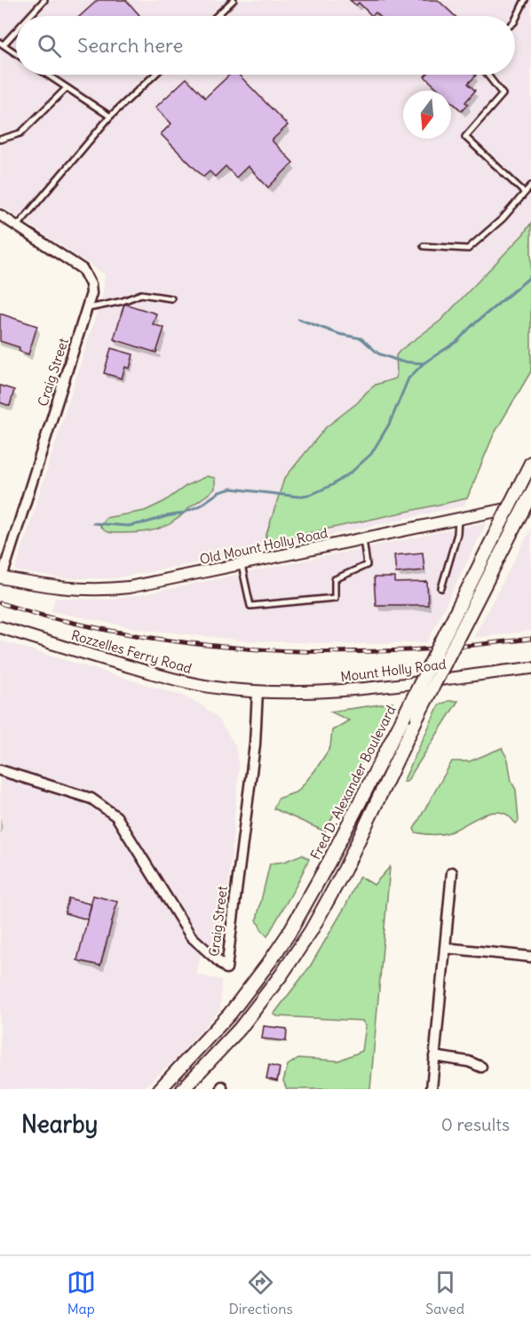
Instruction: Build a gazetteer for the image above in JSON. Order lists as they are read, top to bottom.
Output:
{
  "streets": {
    "main road": ["Fred D. Alexander Boulevard"],
    "street": [
      "Craig Street",
      "Old Mount Holly Road",
      "Rozzelles Ferry Road",
      "Mount Holly Road"
    ]
  },
  "crossings": [
    ["Craig Street", "Old Mount Holly Road"],
    ["Craig Street", "Rozzelles Ferry Road"],
    ["Craig Street", "Mount Holly Road"],
    ["Rozzelles Ferry Road", "Mount Holly Road"]
  ],
  "north": "bottom",
  "page": {
    "search": "Search here",
    "heading": ["Nearby", "0 results"],
    "nav": ["Map", "Directions", "Saved"]
  }
}
